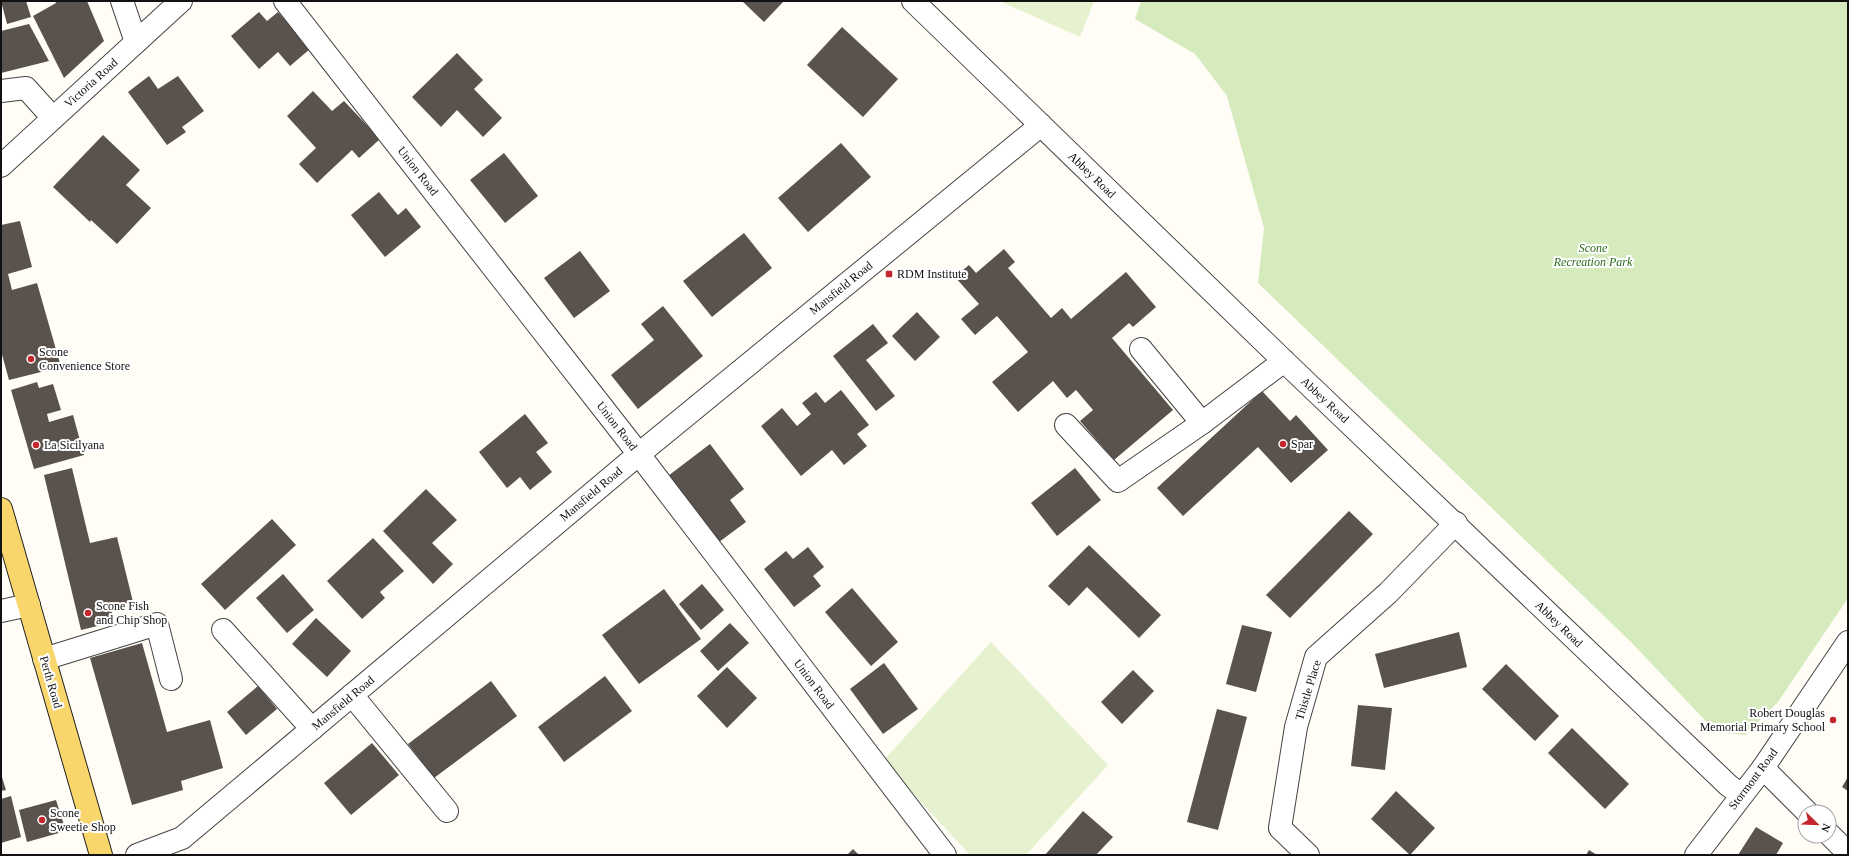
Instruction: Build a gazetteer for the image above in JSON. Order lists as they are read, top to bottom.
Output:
{
  "streets": {
    "main road": ["Perth Road"],
    "street": [
      "Victoria Road",
      "Union Road",
      "Abbey Road",
      "Mansfield Road",
      "Thistle Place",
      "Stormont Road"
    ]
  },
  "crossings": [
    ["Union Road", "Mansfield Road"],
    ["Abbey Road", "Mansfield Road"],
    ["Abbey Road", "Thistle Place"],
    ["Abbey Road", "Stormont Road"]
  ],
  "parks": ["Scone Recreation Park"],
  "places": {
    "transit": ["RDM Institute"],
    "other": [
      "Scone Convenience Store",
      "Spar",
      "La Sicilyana",
      "Scone Fish and Chip Shop",
      "Robert Douglas Memorial Primary School",
      "Scone Sweetie Shop"
    ]
  },
  "north": "bottom right"
}
